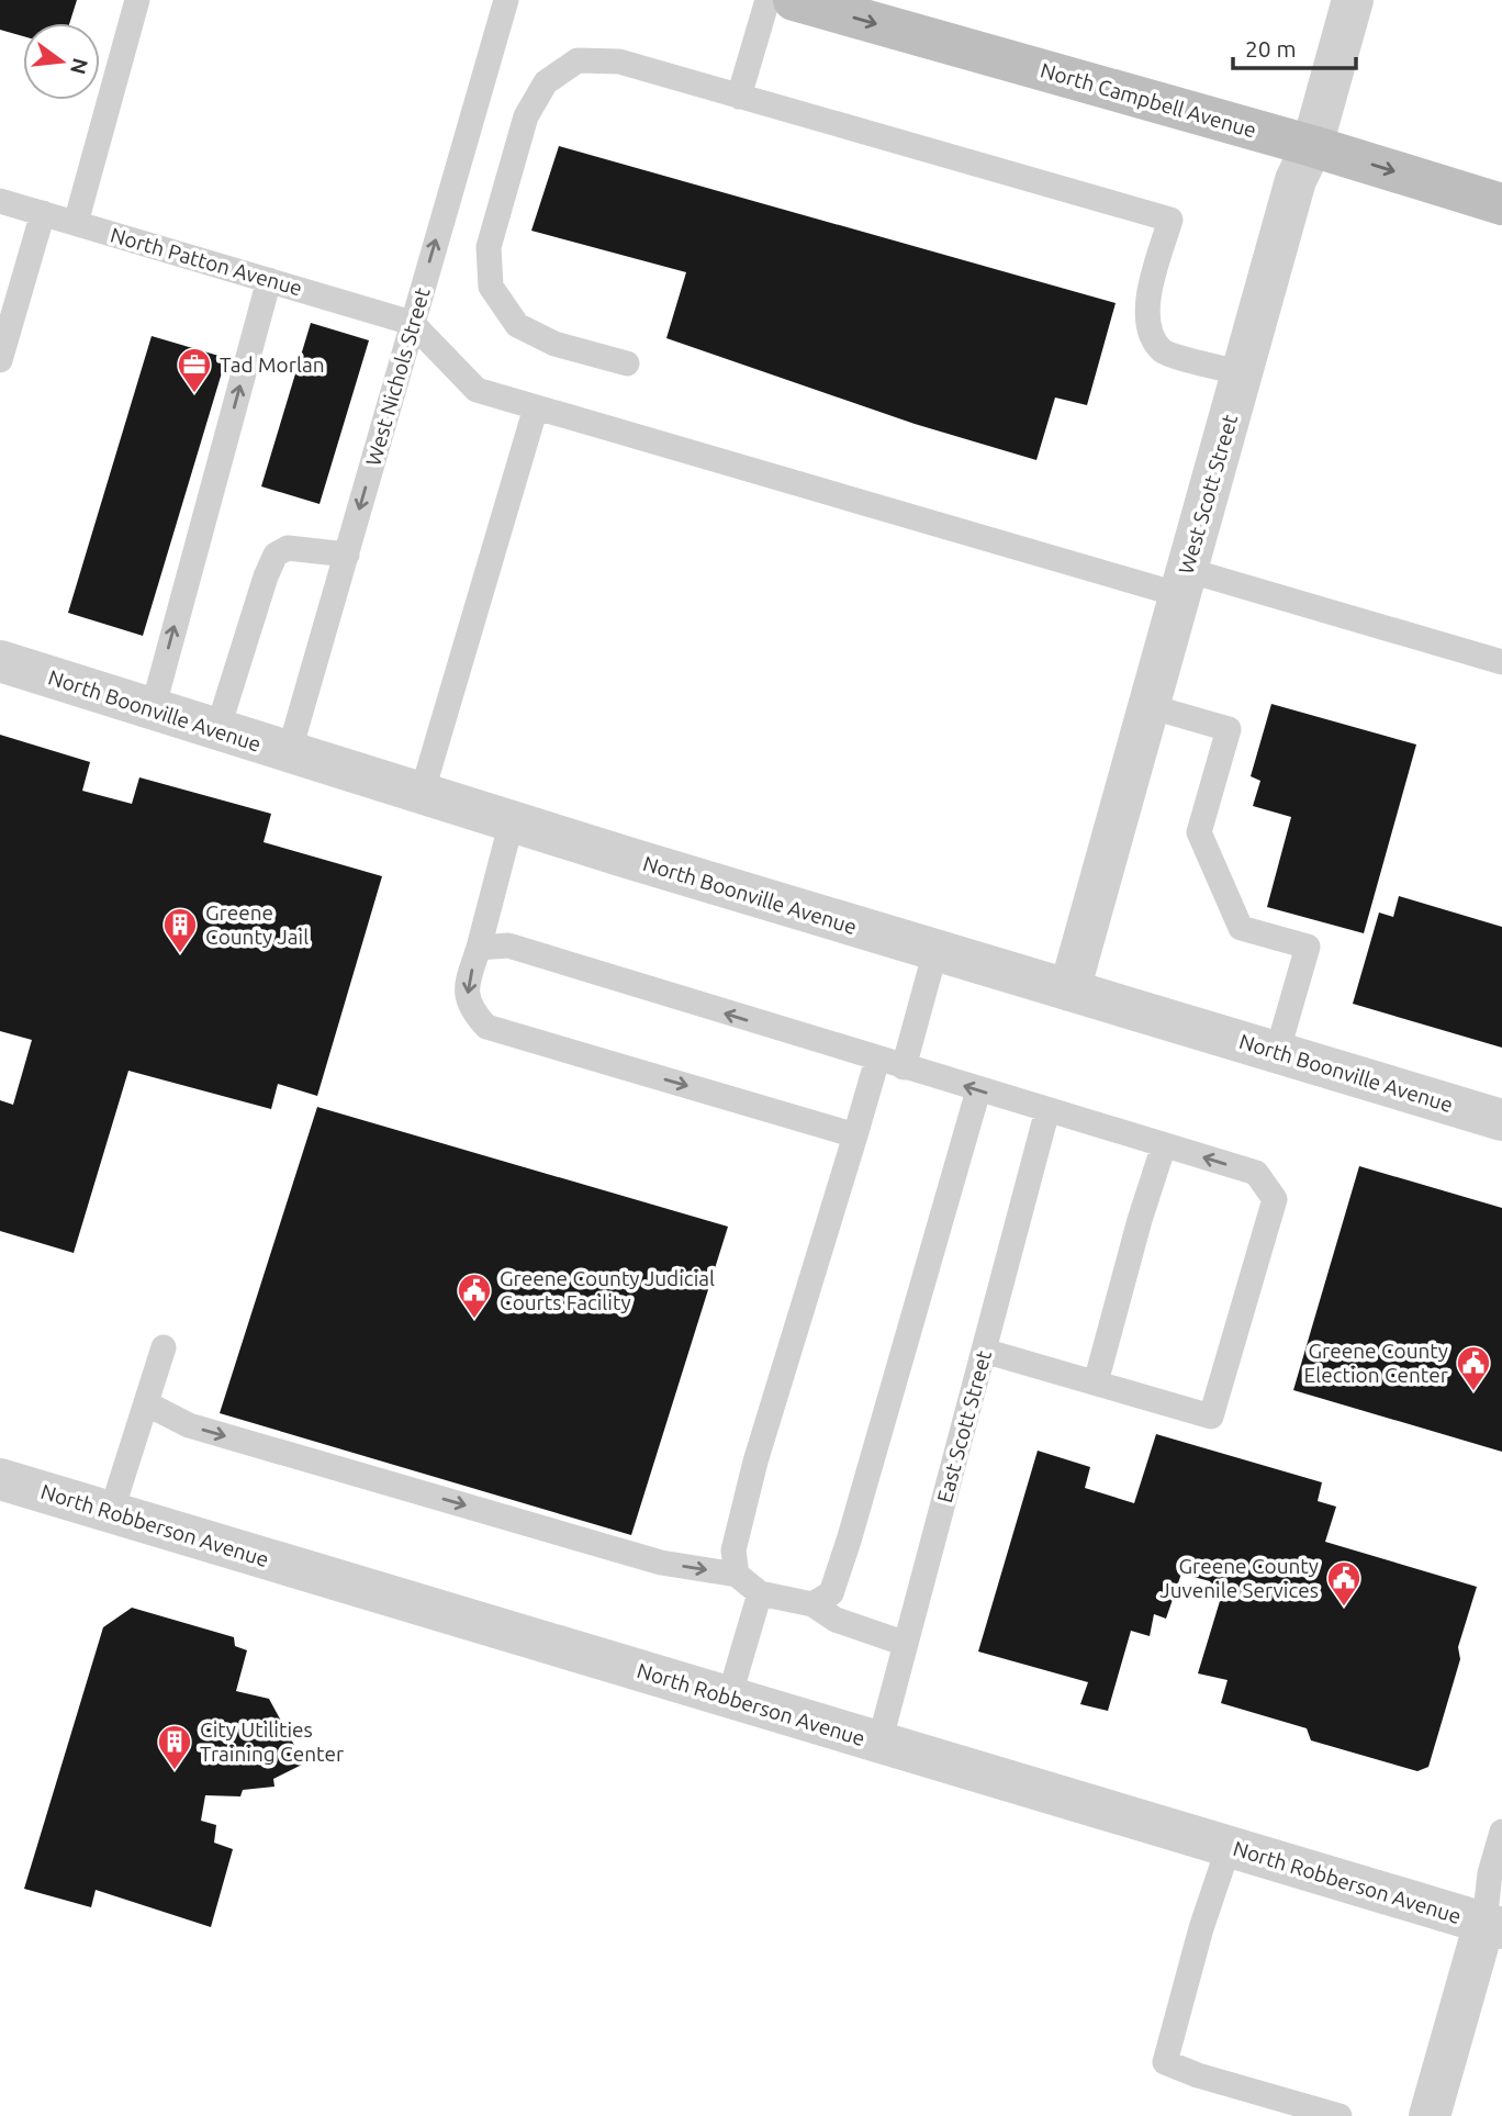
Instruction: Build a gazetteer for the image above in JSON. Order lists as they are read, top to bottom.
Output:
{
  "streets": {
    "main road": ["North Campbell Avenue"],
    "street": ["West Scott Street", "North Boonville Avenue", "North Robberson Avenue"],
    "lane": ["North Patton Avenue", "West Nichols Street", "East Scott Street"]
  },
  "crossings": [
    ["North Campbell Avenue", "West Scott Street"],
    ["North Patton Avenue", "West Nichols Street"],
    ["West Nichols Street", "North Boonville Avenue"],
    ["West Scott Street", "North Boonville Avenue"],
    ["East Scott Street", "North Robberson Avenue"]
  ],
  "one_way": ["North Campbell Avenue"],
  "places": {
    "office": ["Tad Morlan"],
    "building": ["Greene County Jail", "City Utilities Training Center"],
    "public building": ["Greene County Judicial Courts Facility", "Greene County Election Center", "Greene County Juvenile Services"]
  },
  "scale_bar": "20 m",
  "north": "right"
}
